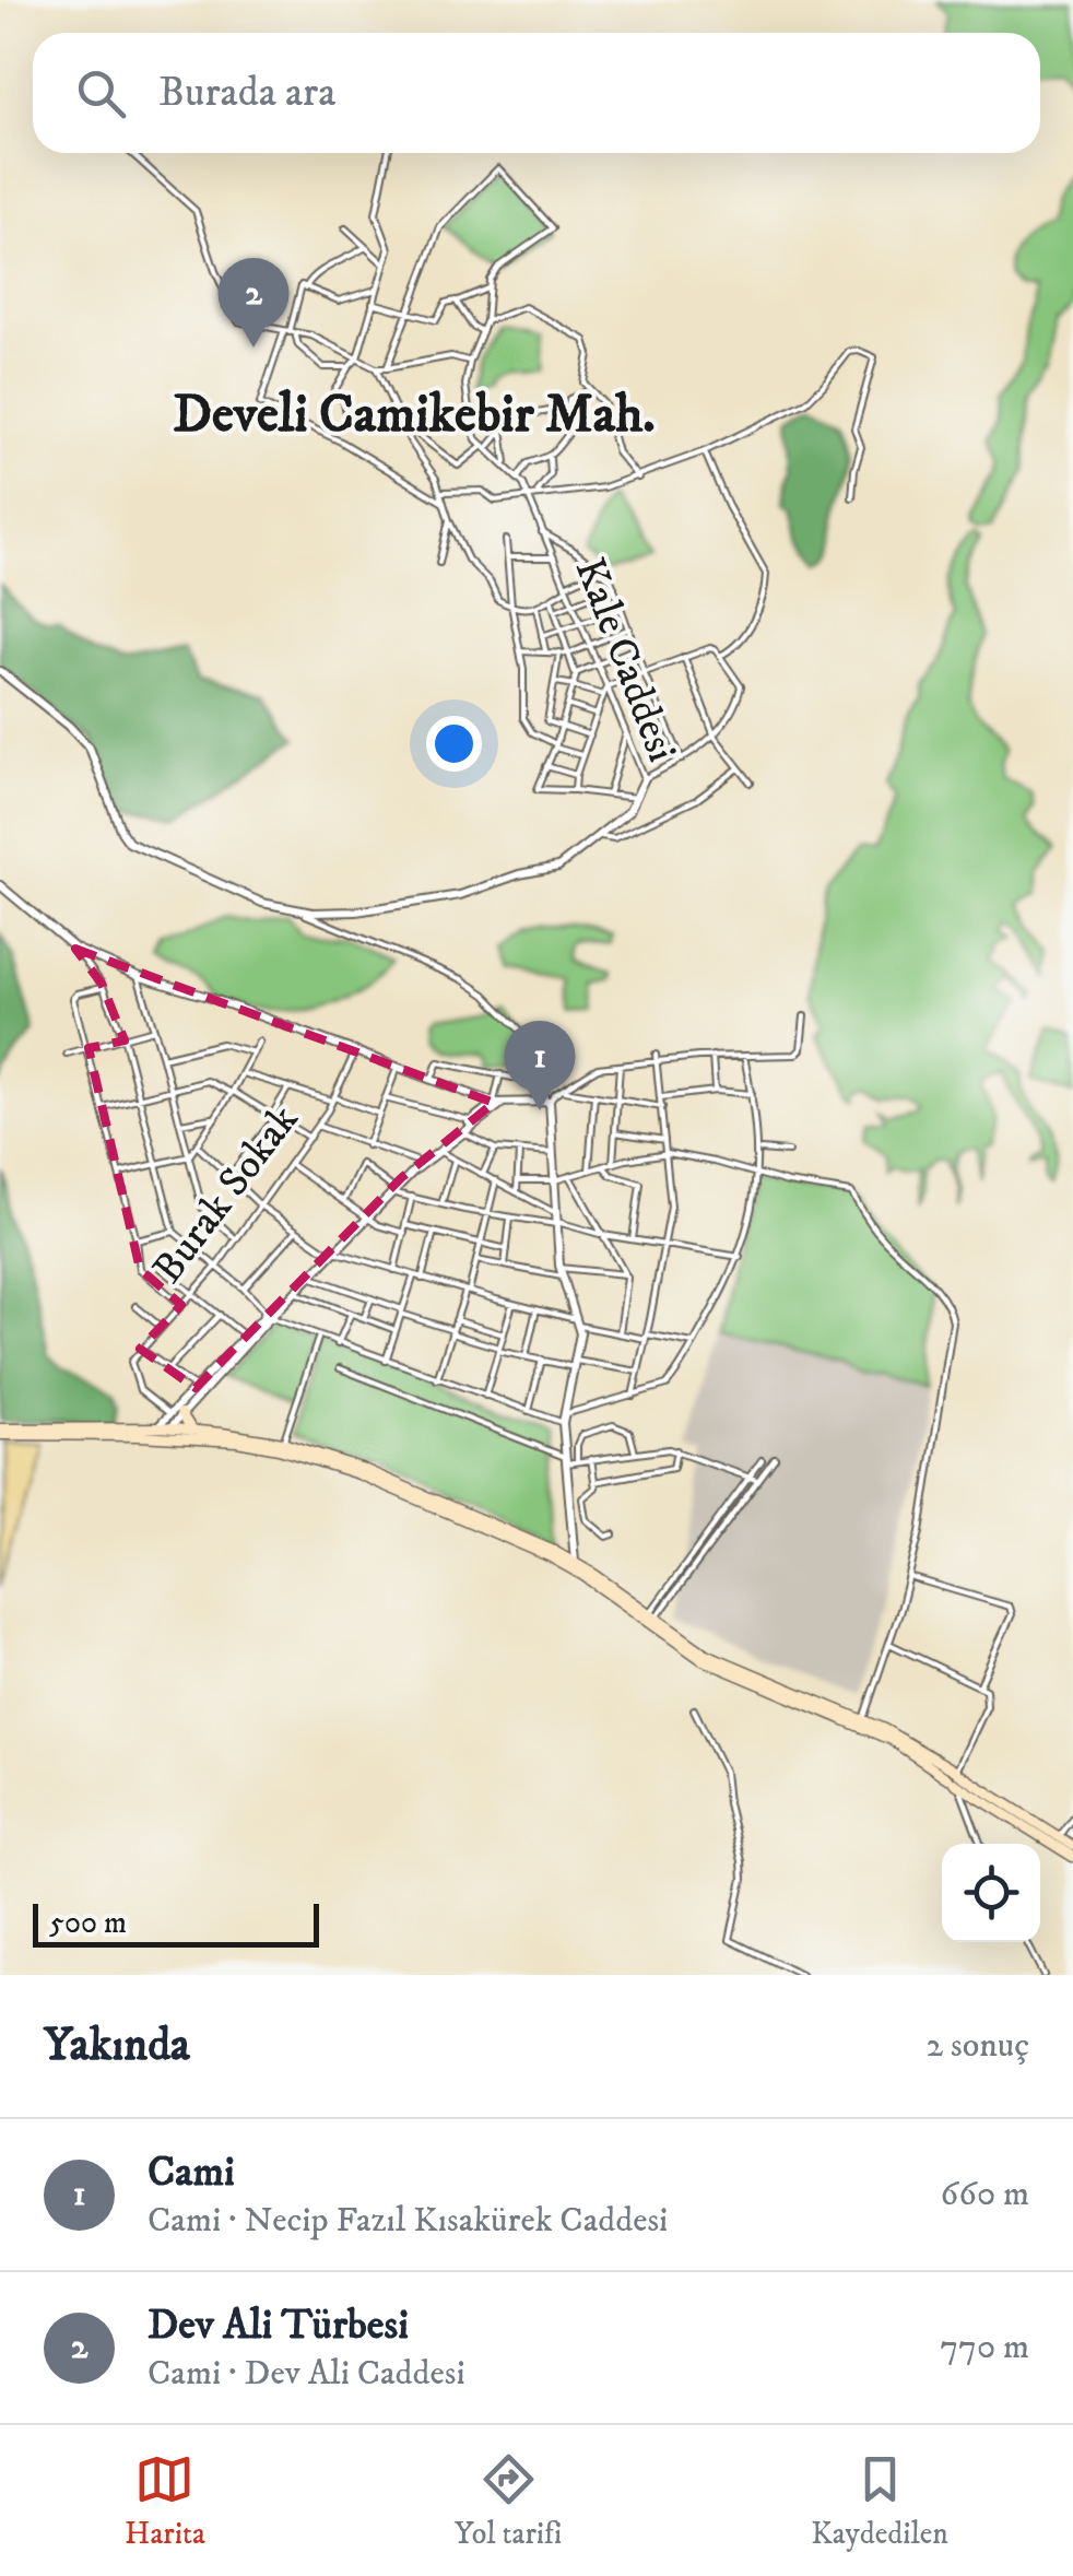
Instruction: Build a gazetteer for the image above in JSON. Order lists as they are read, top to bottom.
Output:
{
  "streets": {
    "street": ["Kale Caddesi", "Burak Sokak"]
  },
  "districts": ["Develi Camikebir Mah."],
  "scale_bar": "500 m",
  "page": {
    "search": "Burada ara",
    "pins": ["2", "1"],
    "scale": "500 m",
    "heading": ["Yakında", "2 sonuç"],
    "list": [
      {
        "mark": "1",
        "name": "Cami",
        "note": "Cami · Necip Fazıl Kısakürek Caddesi",
        "value": "660 m"
      },
      {
        "mark": "2",
        "name": "Dev Ali Türbesi",
        "note": "Cami · Dev Ali Caddesi",
        "value": "770 m"
      }
    ],
    "nav": ["Harita", "Yol tarifi", "Kaydedilen"]
  }
}
